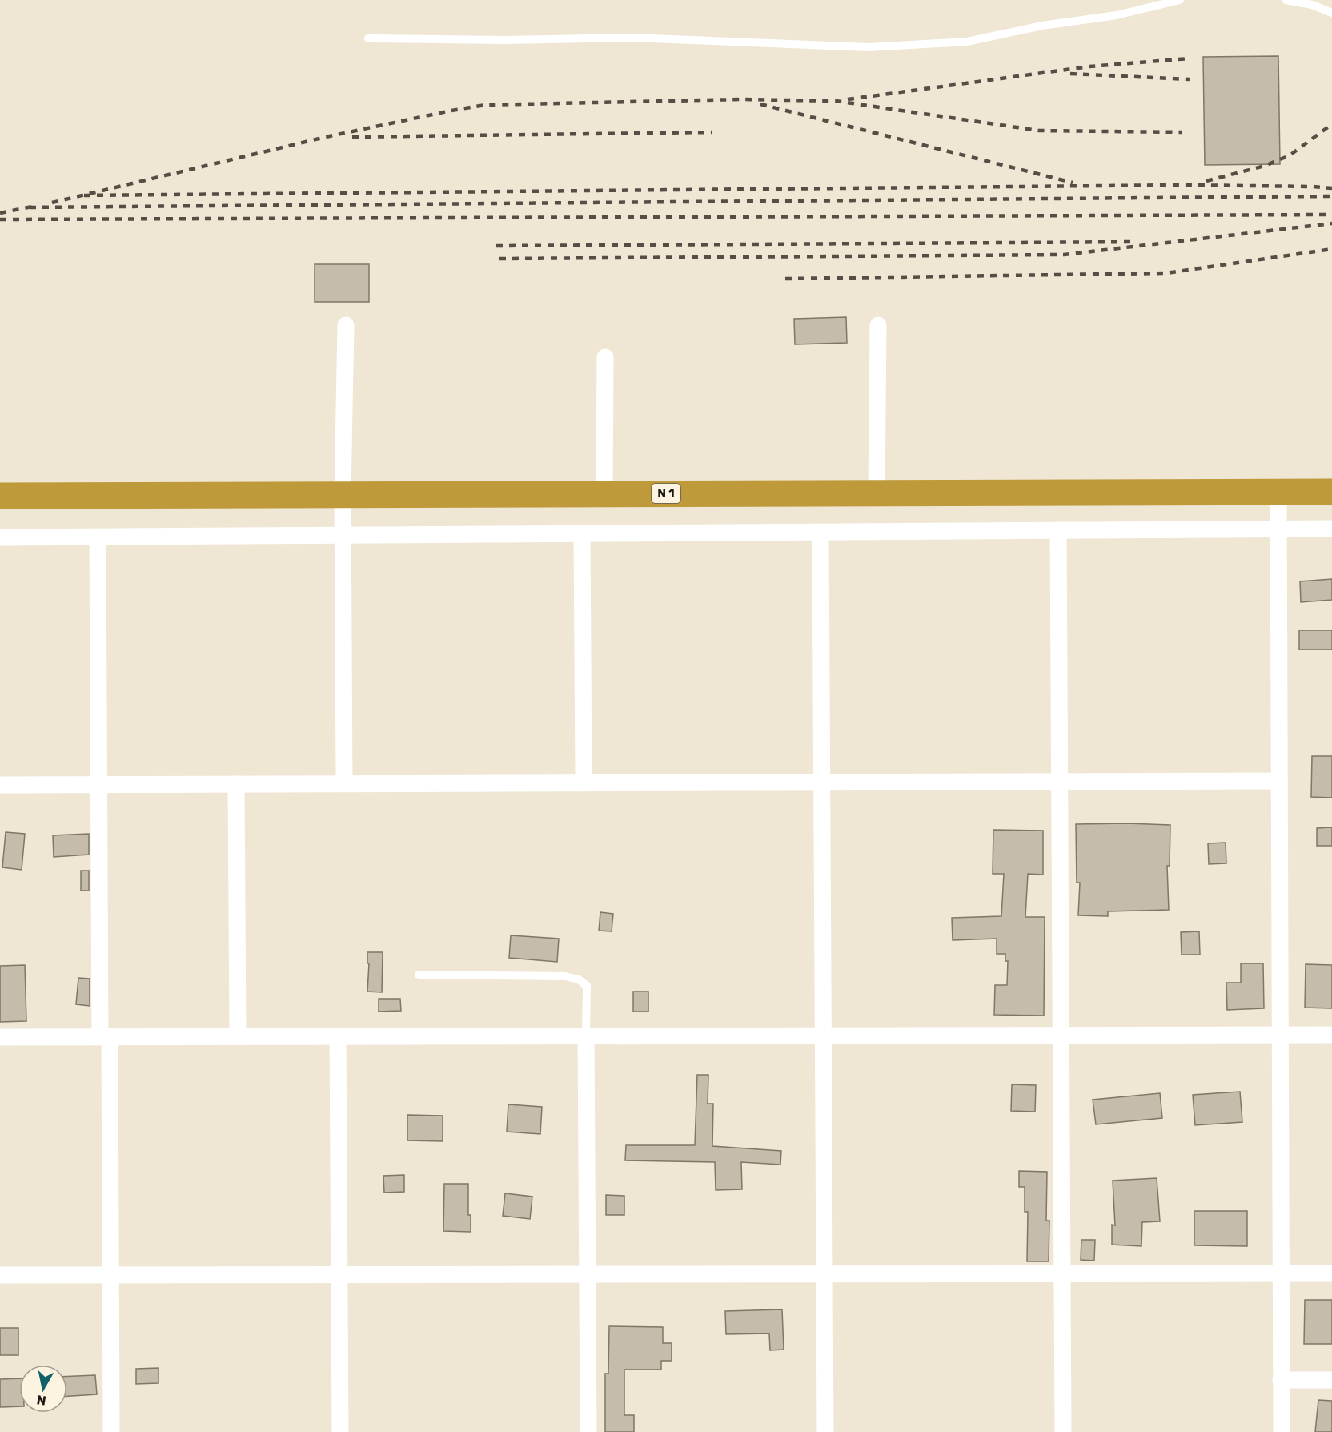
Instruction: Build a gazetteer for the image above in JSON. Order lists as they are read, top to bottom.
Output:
{
  "streets": {
    "highway": ["N 1"]
  },
  "north": "bottom"
}
